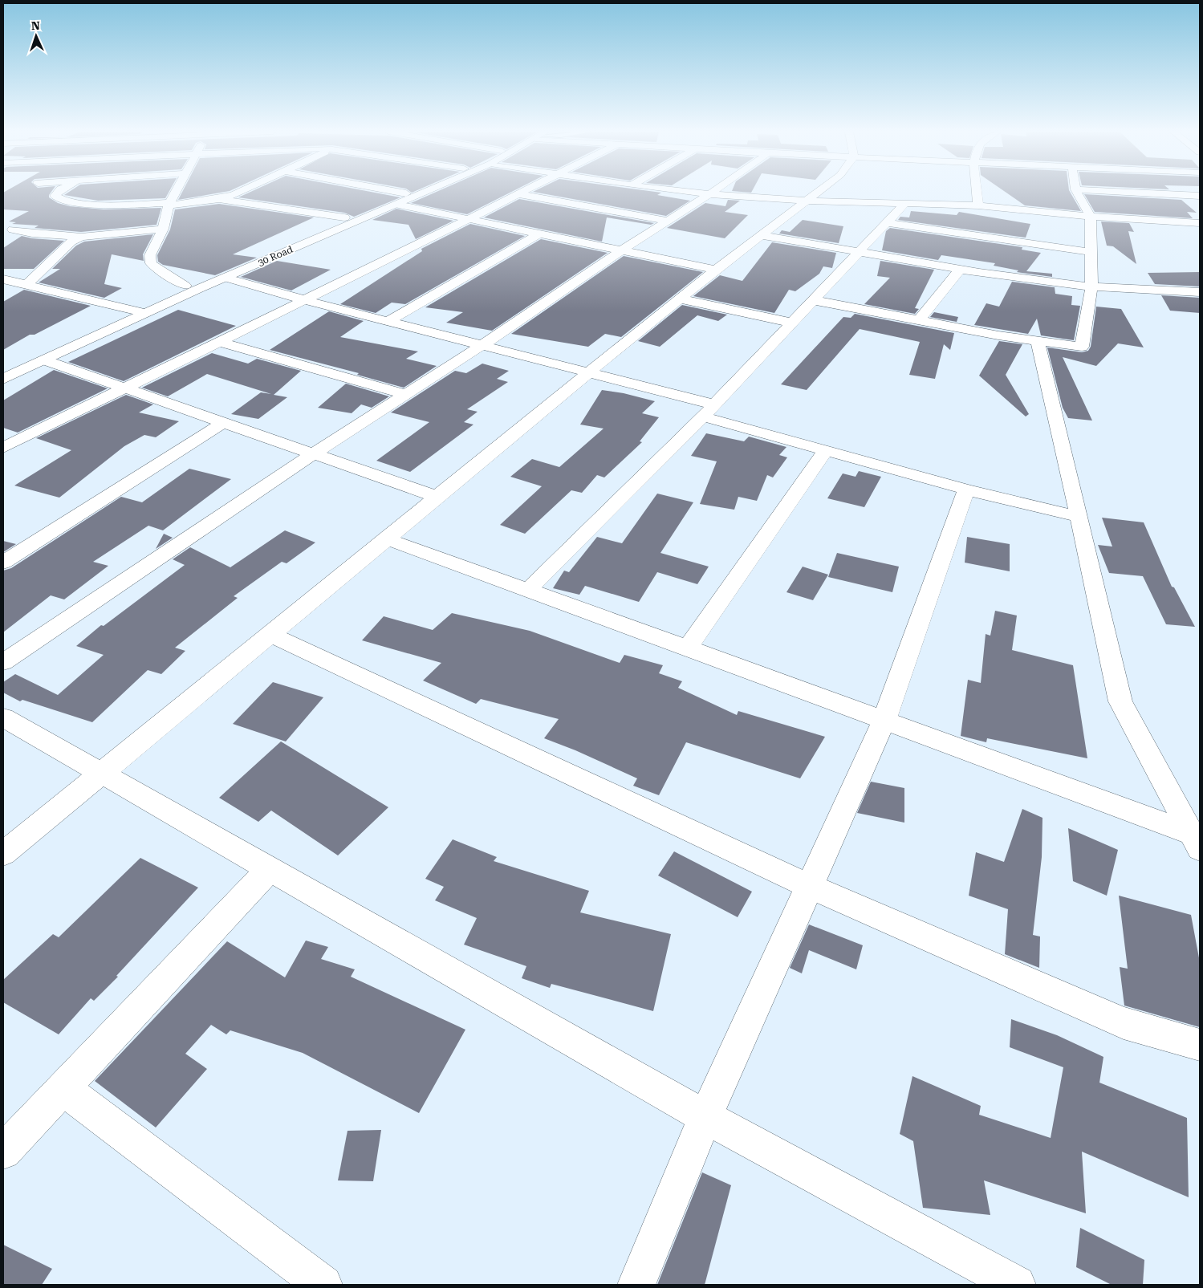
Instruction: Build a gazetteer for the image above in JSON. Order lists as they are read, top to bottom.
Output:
{
  "streets": {
    "street": ["30 Road"]
  },
  "north": "top"
}
